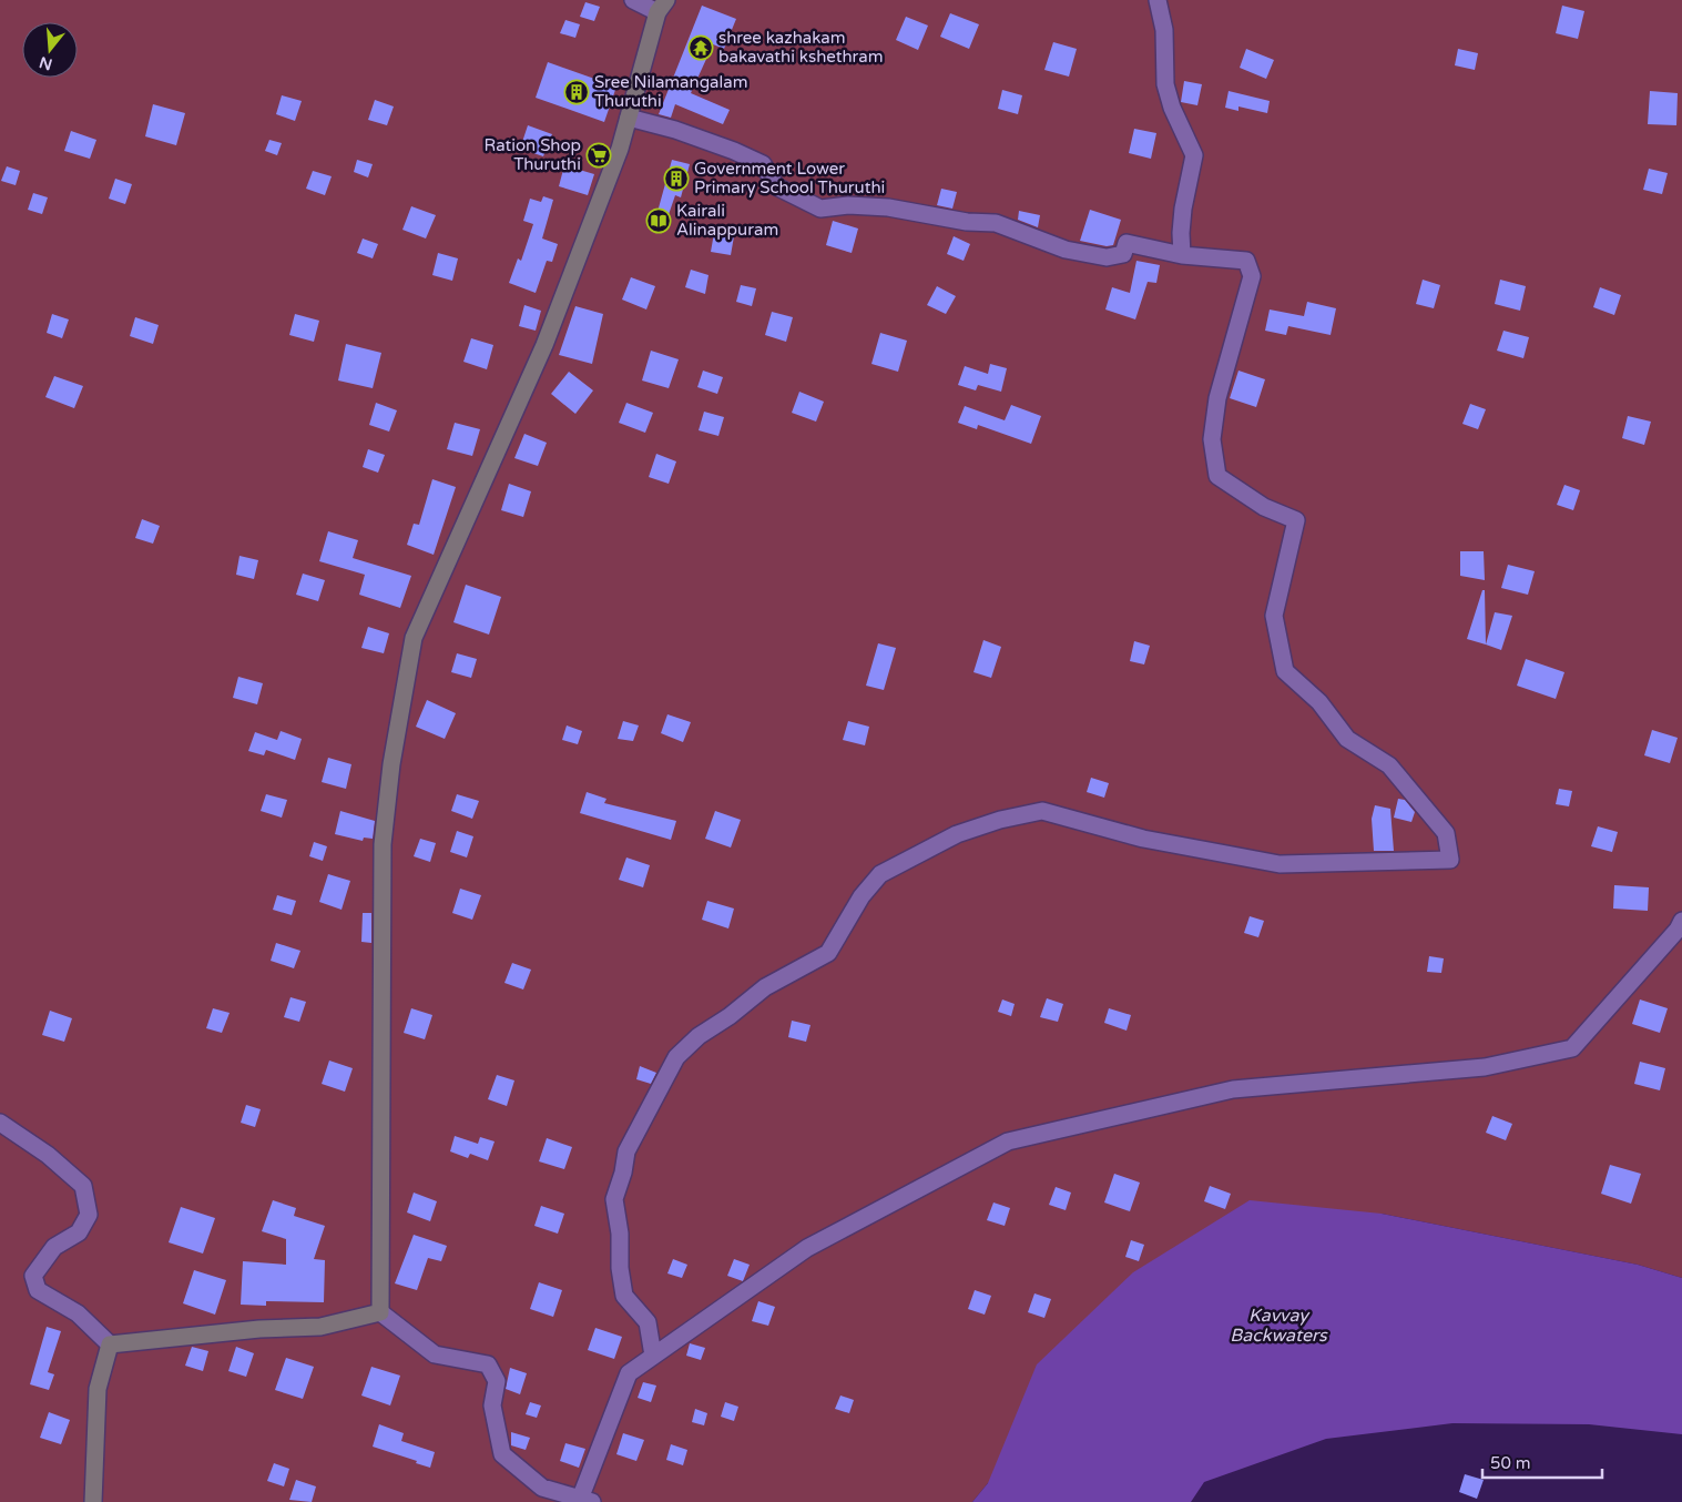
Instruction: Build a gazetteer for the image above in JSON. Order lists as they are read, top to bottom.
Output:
{
  "water": ["Kavvay Backwaters"],
  "places": {
    "temple": ["shree kazhakam bakavathi kshethram"],
    "building": ["Sree Nilamangalam Thuruthi", "Government Lower Primary School Thuruthi"],
    "supermarket": ["Ration Shop Thuruthi"],
    "library": ["Kairali Alinappuram"]
  },
  "scale_bar": "50 m",
  "north": "bottom"
}
